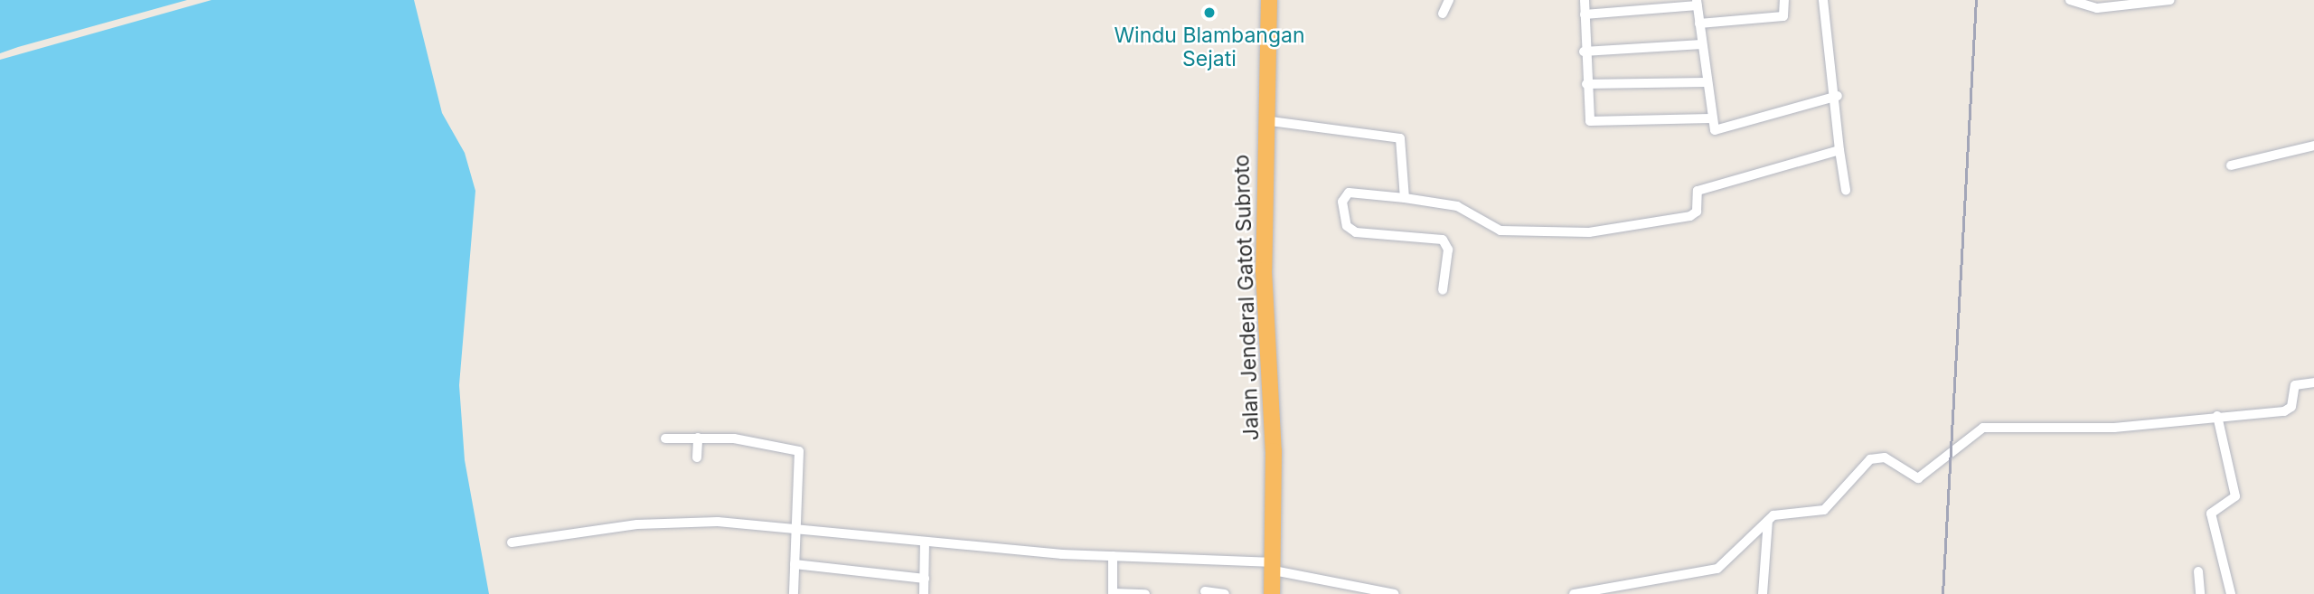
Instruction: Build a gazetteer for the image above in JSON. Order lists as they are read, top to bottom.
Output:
{
  "streets": {
    "highway": ["Jalan Jenderal Gatot Subroto"]
  },
  "places": ["Windu Blambangan Sejati"]
}
